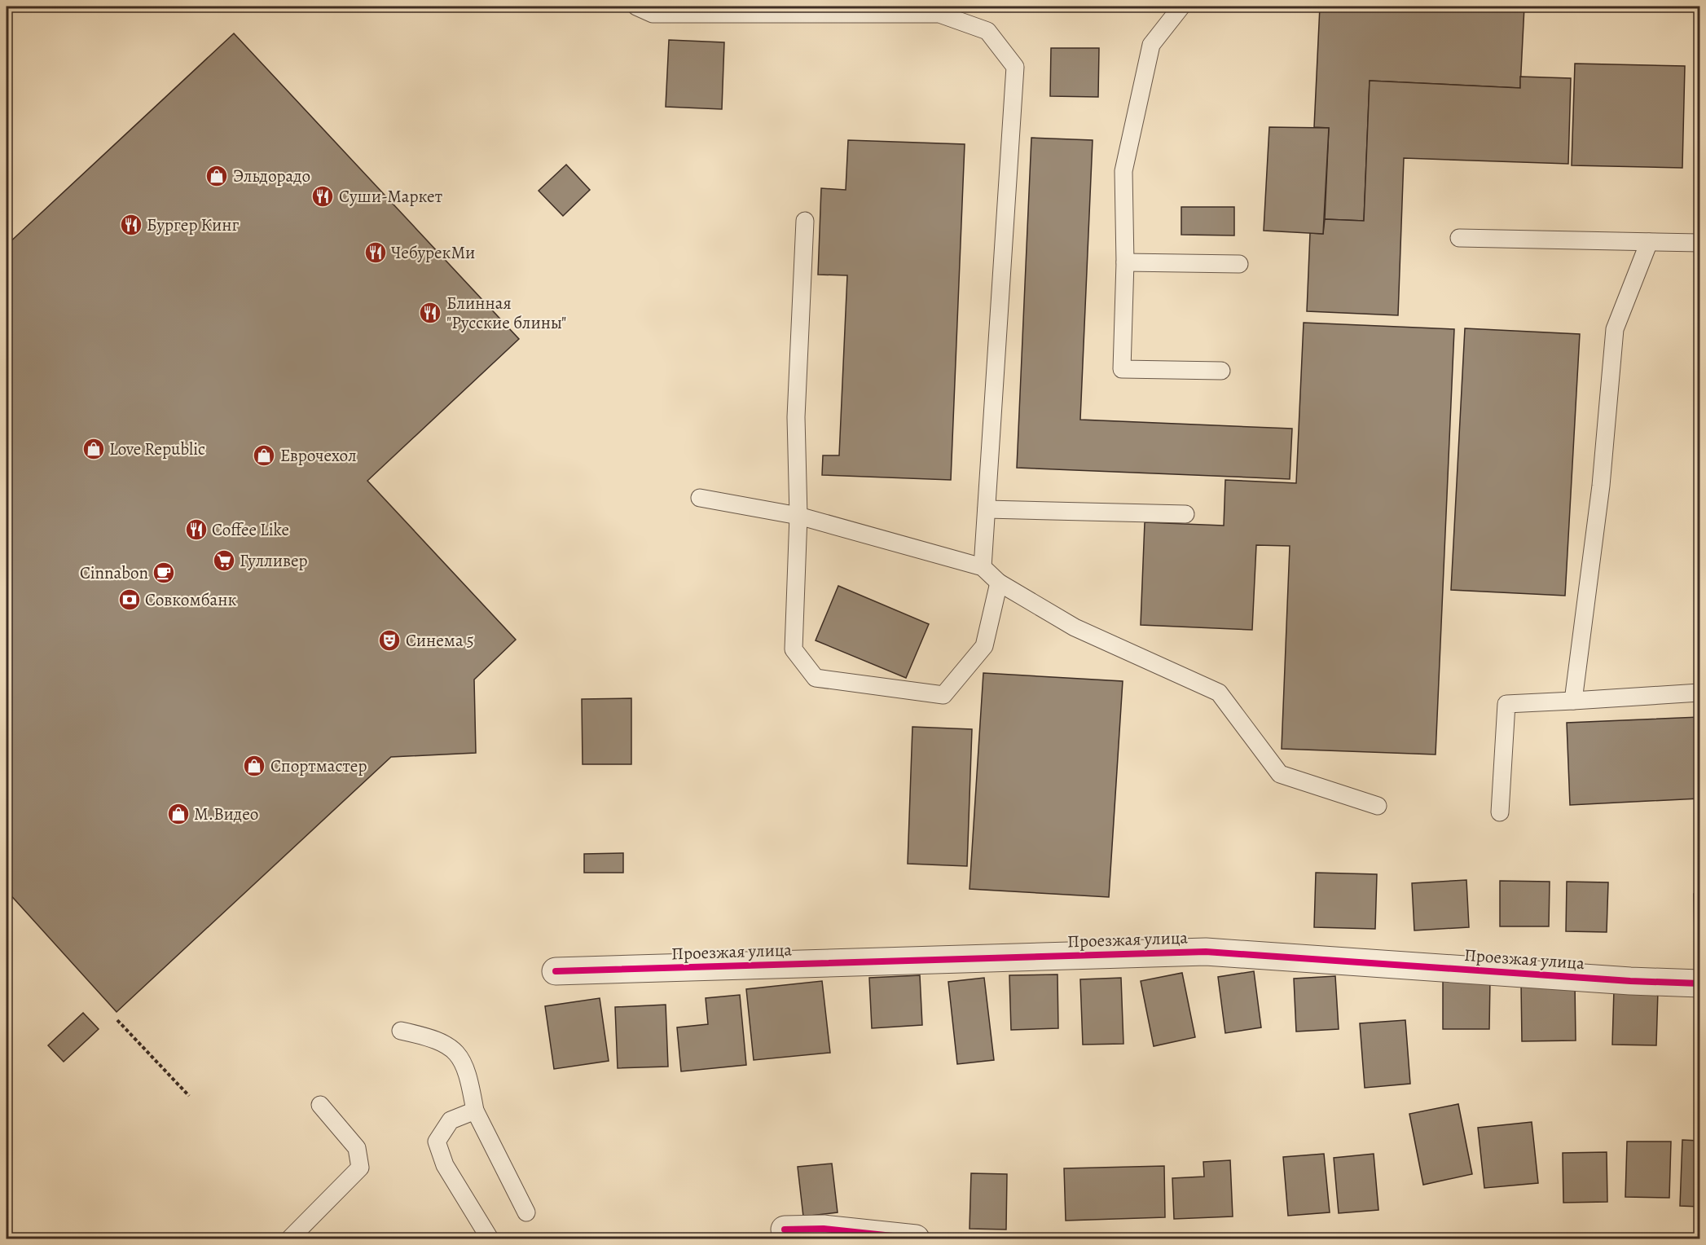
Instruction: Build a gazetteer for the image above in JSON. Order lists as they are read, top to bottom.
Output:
{
  "streets": {
    "street": ["Проезжая улица"]
  },
  "places": {
    "shop": [
      "Эльдорадо",
      "Love Republic",
      "Еврочехол",
      "Спортмастер",
      "М.Видео"
    ],
    "restaurant": [
      "Суши-Маркет",
      "Бургер Кинг",
      "ЧебурекМи",
      "Блинная \"Русские блины\"",
      "Coffee Like"
    ],
    "supermarket": ["Гулливер"],
    "cafe": ["Cinnabon"],
    "bank": ["Совкомбанк"],
    "theatre": ["Синема 5"]
  }
}
